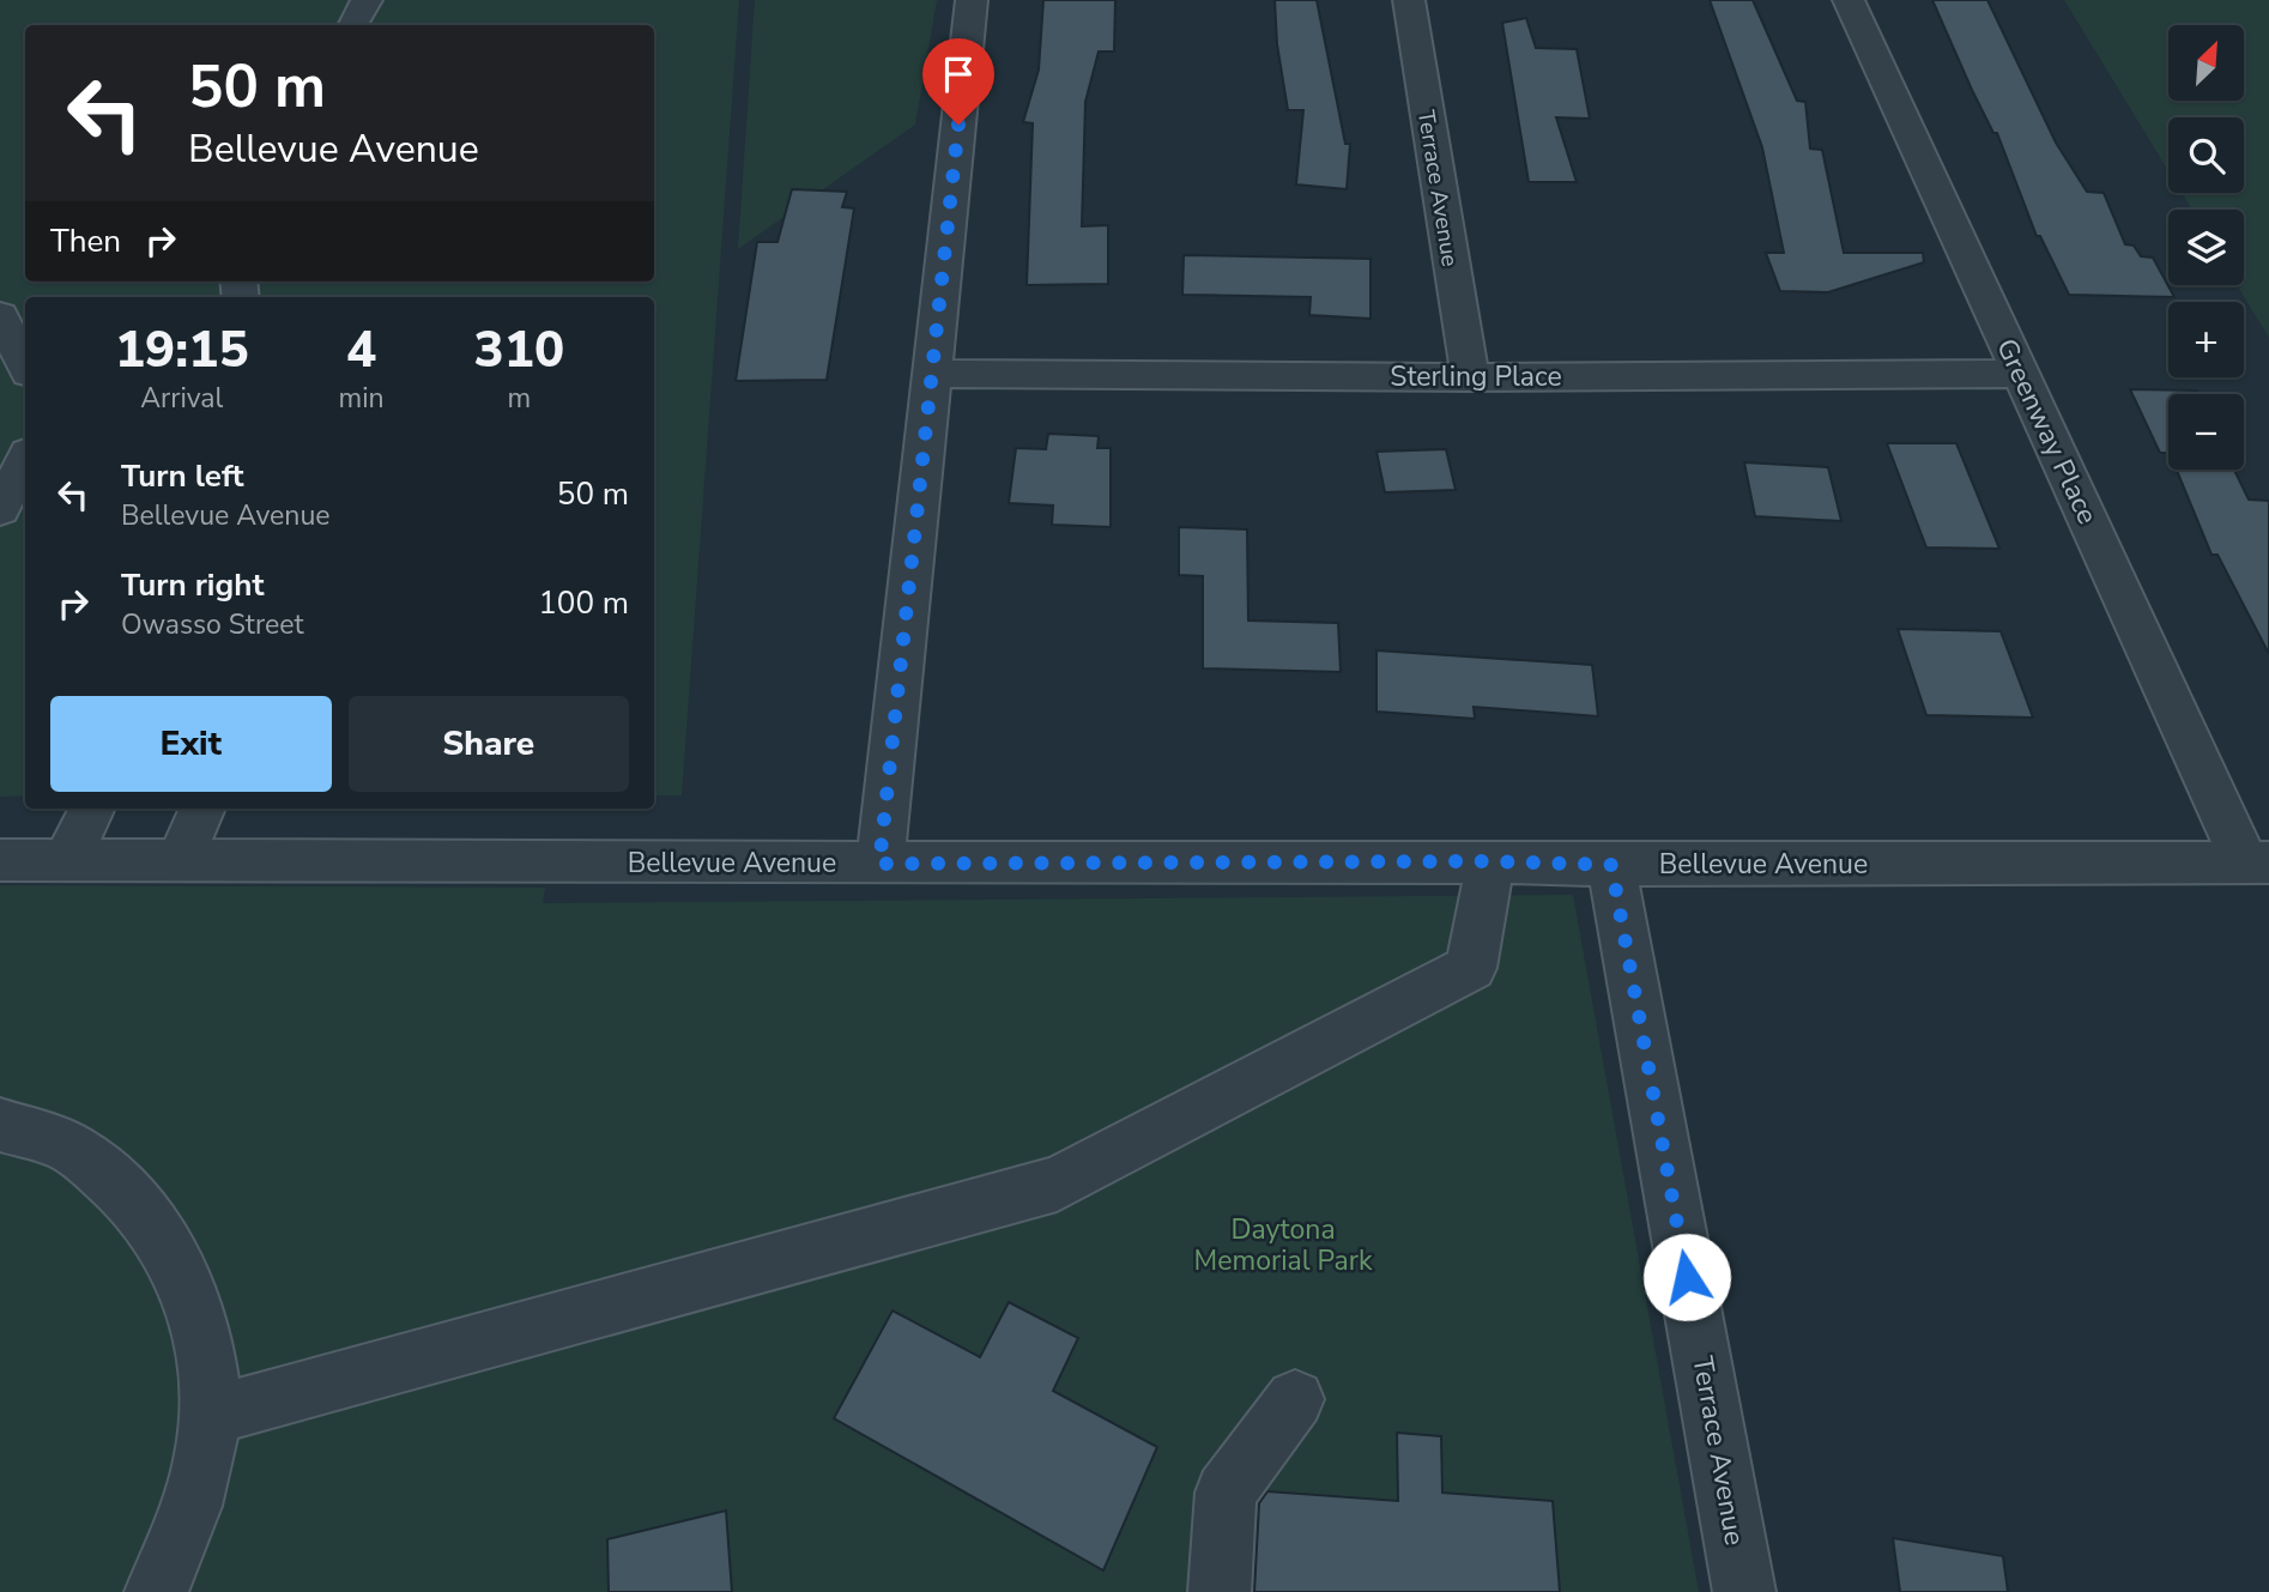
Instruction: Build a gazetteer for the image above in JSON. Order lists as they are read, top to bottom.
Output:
{
  "streets": {
    "street": [
      "Terrace Avenue",
      "Sterling Place",
      "Greenway Place",
      "Bellevue Avenue"
    ]
  },
  "crossings": [
    ["Terrace Avenue", "Sterling Place"],
    ["Terrace Avenue", "Bellevue Avenue"],
    ["Sterling Place", "Greenway Place"],
    ["Greenway Place", "Bellevue Avenue"]
  ],
  "parks": ["Daytona Memorial Park"],
  "north": "top right",
  "page": {
    "map_buttons": ["+", "−"],
    "turn": ["50 m", "Bellevue Avenue"],
    "then": "Then",
    "eta": [
      "19:15",
      "Arrival",
      "4",
      "min",
      "310",
      "m"
    ],
    "list": [
      {
        "name": "Turn left",
        "note": "Bellevue Avenue",
        "value": "50 m"
      },
      {
        "name": "Turn right",
        "note": "Owasso Street",
        "value": "100 m"
      }
    ],
    "buttons": ["Exit", "Share"]
  }
}
